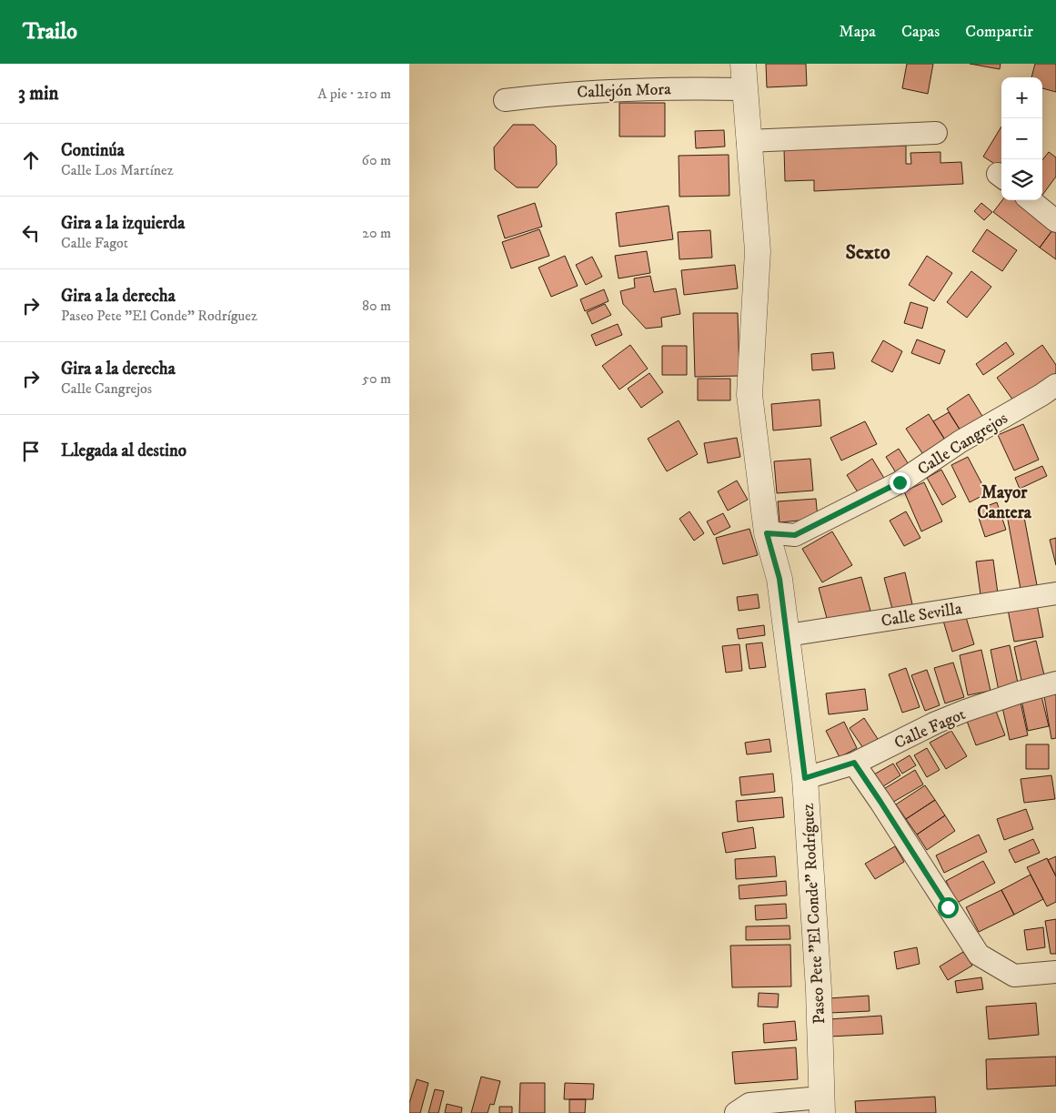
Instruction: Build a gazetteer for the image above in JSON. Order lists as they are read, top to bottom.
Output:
{
  "streets": {
    "street": [
      "Callejón Mora",
      "Calle Cangrejos",
      "Calle Sevilla",
      "Calle Fagot",
      "Paseo Pete \"El Conde\" Rodríguez"
    ]
  },
  "crossings": [
    ["Callejón Mora", "Paseo Pete \"El Conde\" Rodríguez"],
    ["Calle Cangrejos", "Paseo Pete \"El Conde\" Rodríguez"],
    ["Calle Sevilla", "Paseo Pete \"El Conde\" Rodríguez"],
    ["Calle Fagot", "Paseo Pete \"El Conde\" Rodríguez"]
  ],
  "districts": ["Sexto", "Mayor Cantera"],
  "page": {
    "header": "Trailo",
    "nav": ["Mapa", "Capas", "Compartir"],
    "heading": ["3 min", "A pie · 210 m"],
    "map_buttons": ["+", "−"],
    "list": [
      ["Continúa", "Calle Los Martínez", "60 m"],
      ["Gira a la izquierda", "Calle Fagot", "20 m"],
      ["Gira a la derecha", "Paseo Pete \"El Conde\" Rodríguez", "80 m"],
      ["Gira a la derecha", "Calle Cangrejos", "50 m"],
      "Llegada al destino"
    ]
  }
}
